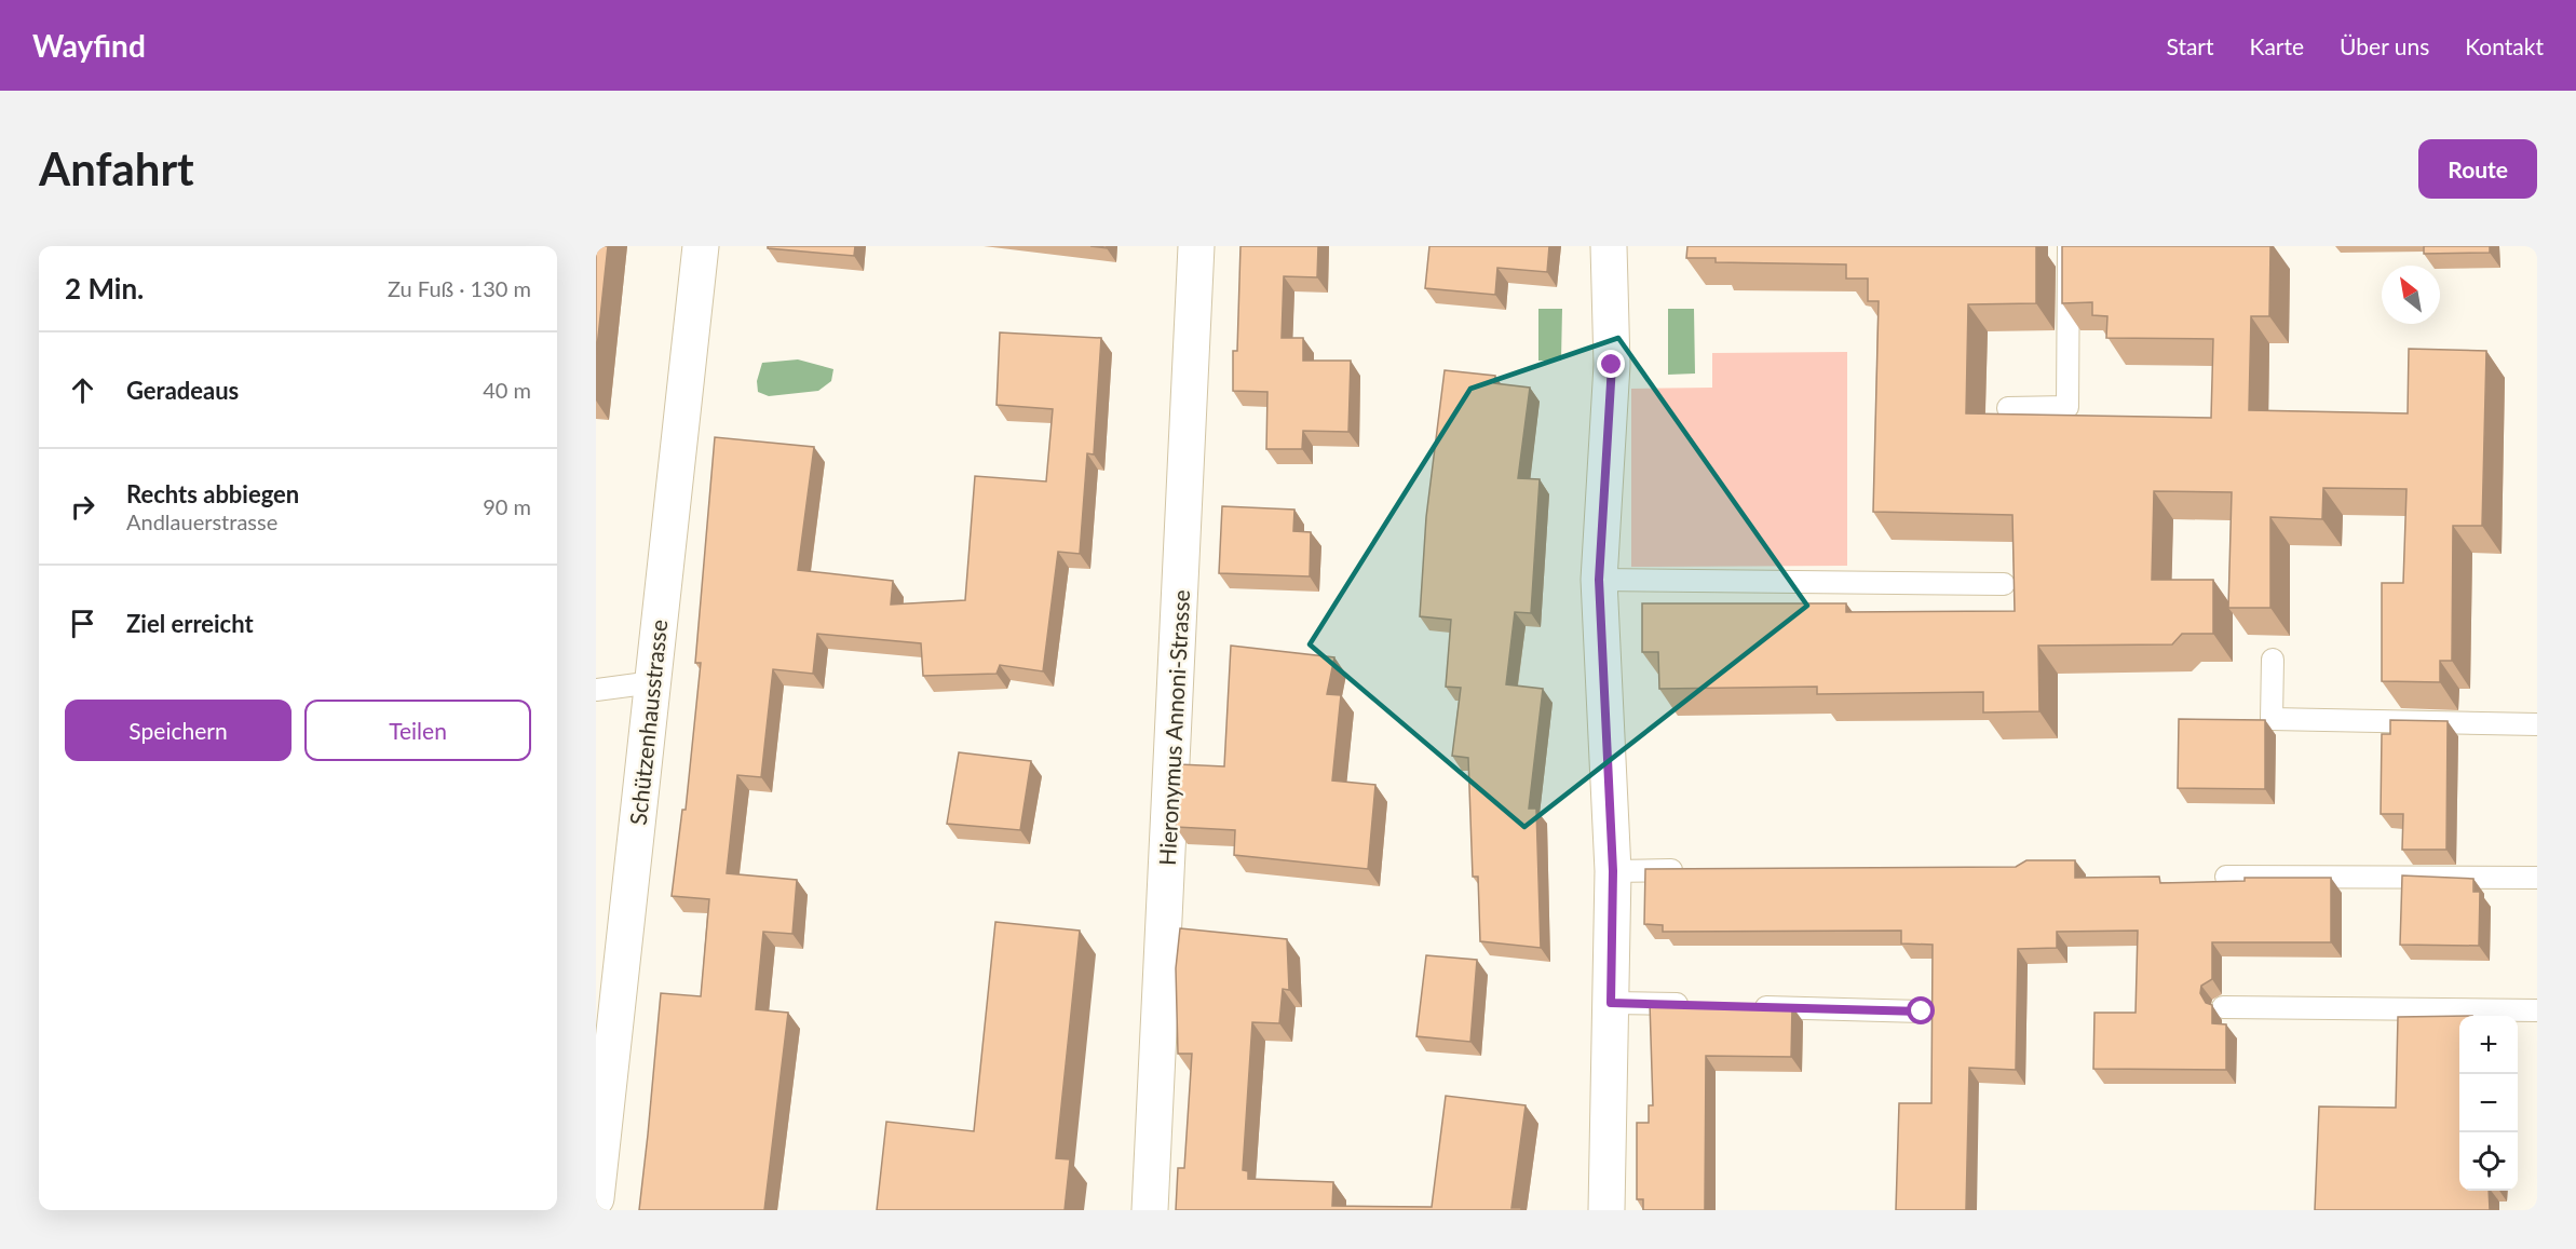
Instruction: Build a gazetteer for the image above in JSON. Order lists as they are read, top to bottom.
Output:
{
  "streets": {
    "street": ["Schützenhausstrasse", "Hieronymus Annoni-Strasse"]
  },
  "north": "top left",
  "page": {
    "header": "Wayfind",
    "nav": [
      "Start",
      "Karte",
      "Über uns",
      "Kontakt"
    ],
    "buttons": [
      "Route",
      ["Speichern", "Teilen"]
    ],
    "title": "Anfahrt",
    "heading": ["2 Min.", "Zu Fuß · 130 m"],
    "list": [
      ["Geradeaus", "40 m"],
      ["Rechts abbiegen", "Andlauerstrasse", "90 m"],
      "Ziel erreicht"
    ],
    "map_buttons": ["+", "−"]
  }
}
